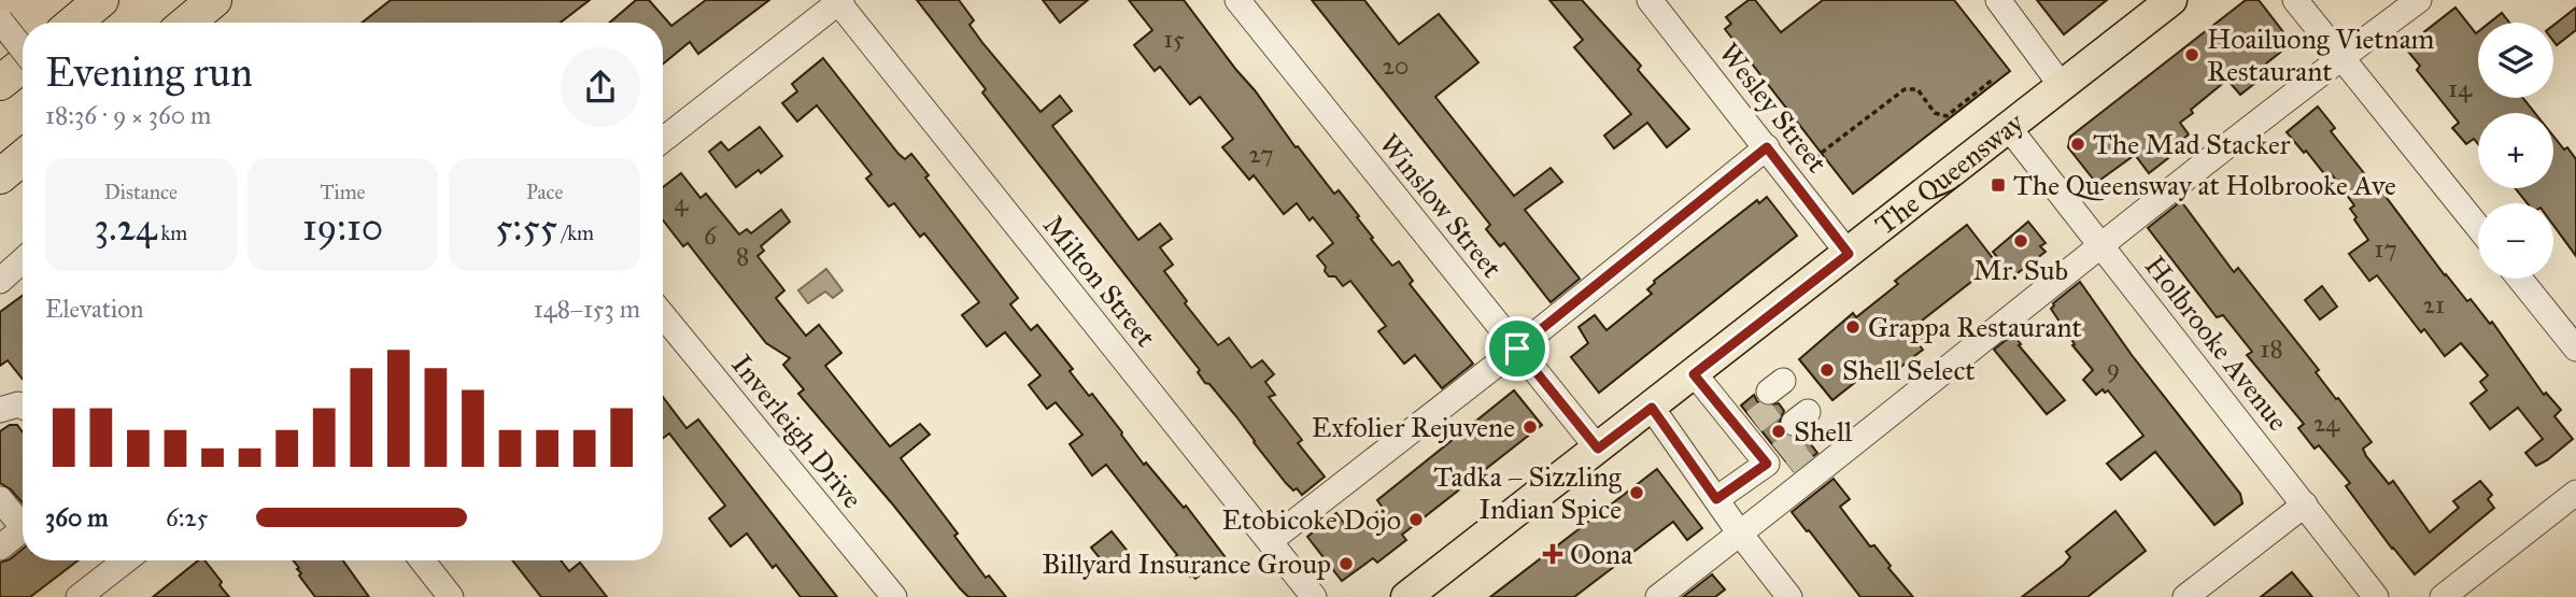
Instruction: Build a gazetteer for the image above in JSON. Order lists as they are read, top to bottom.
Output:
{
  "streets": {
    "main road": ["The Queensway"],
    "street": [
      "Wesley Street",
      "Winslow Street",
      "Milton Street",
      "Holbrooke Avenue",
      "Inverleigh Drive"
    ]
  },
  "crossings": [
    ["Wesley Street", "The Queensway"],
    ["The Queensway", "Winslow Street"],
    ["The Queensway", "Holbrooke Avenue"]
  ],
  "places": {
    "other": [
      "Hoailuong Vietnam Restaurant",
      "The Mad Stacker",
      "Mr. Sub",
      "Grappa Restaurant",
      "Shell Select",
      "Exfolier Rejuvene",
      "Shell",
      "Tadka – Sizzling Indian Spice",
      "Etobicoke Dojo",
      "Billyard Insurance Group"
    ],
    "transit": ["The Queensway at Holbrooke Ave"],
    "health": ["Oona"]
  },
  "house_numbers": [
    "15",
    "20",
    "14",
    "27",
    "4",
    "6",
    "17",
    "8",
    "21",
    "18",
    "9",
    "24"
  ],
  "page": {
    "map_buttons": ["+", "−"],
    "heading": ["Evening run", "18:36 · 9 × 360 m"],
    "stats": [
      ["Distance", "3.24 km"],
      ["Time", "19:10"],
      ["Pace", "5:55 /km"]
    ],
    "chart": ["Elevation", "148–153 m"],
    "list": [
      {
        "name": "360 m",
        "note": "6:25"
      }
    ]
  }
}
